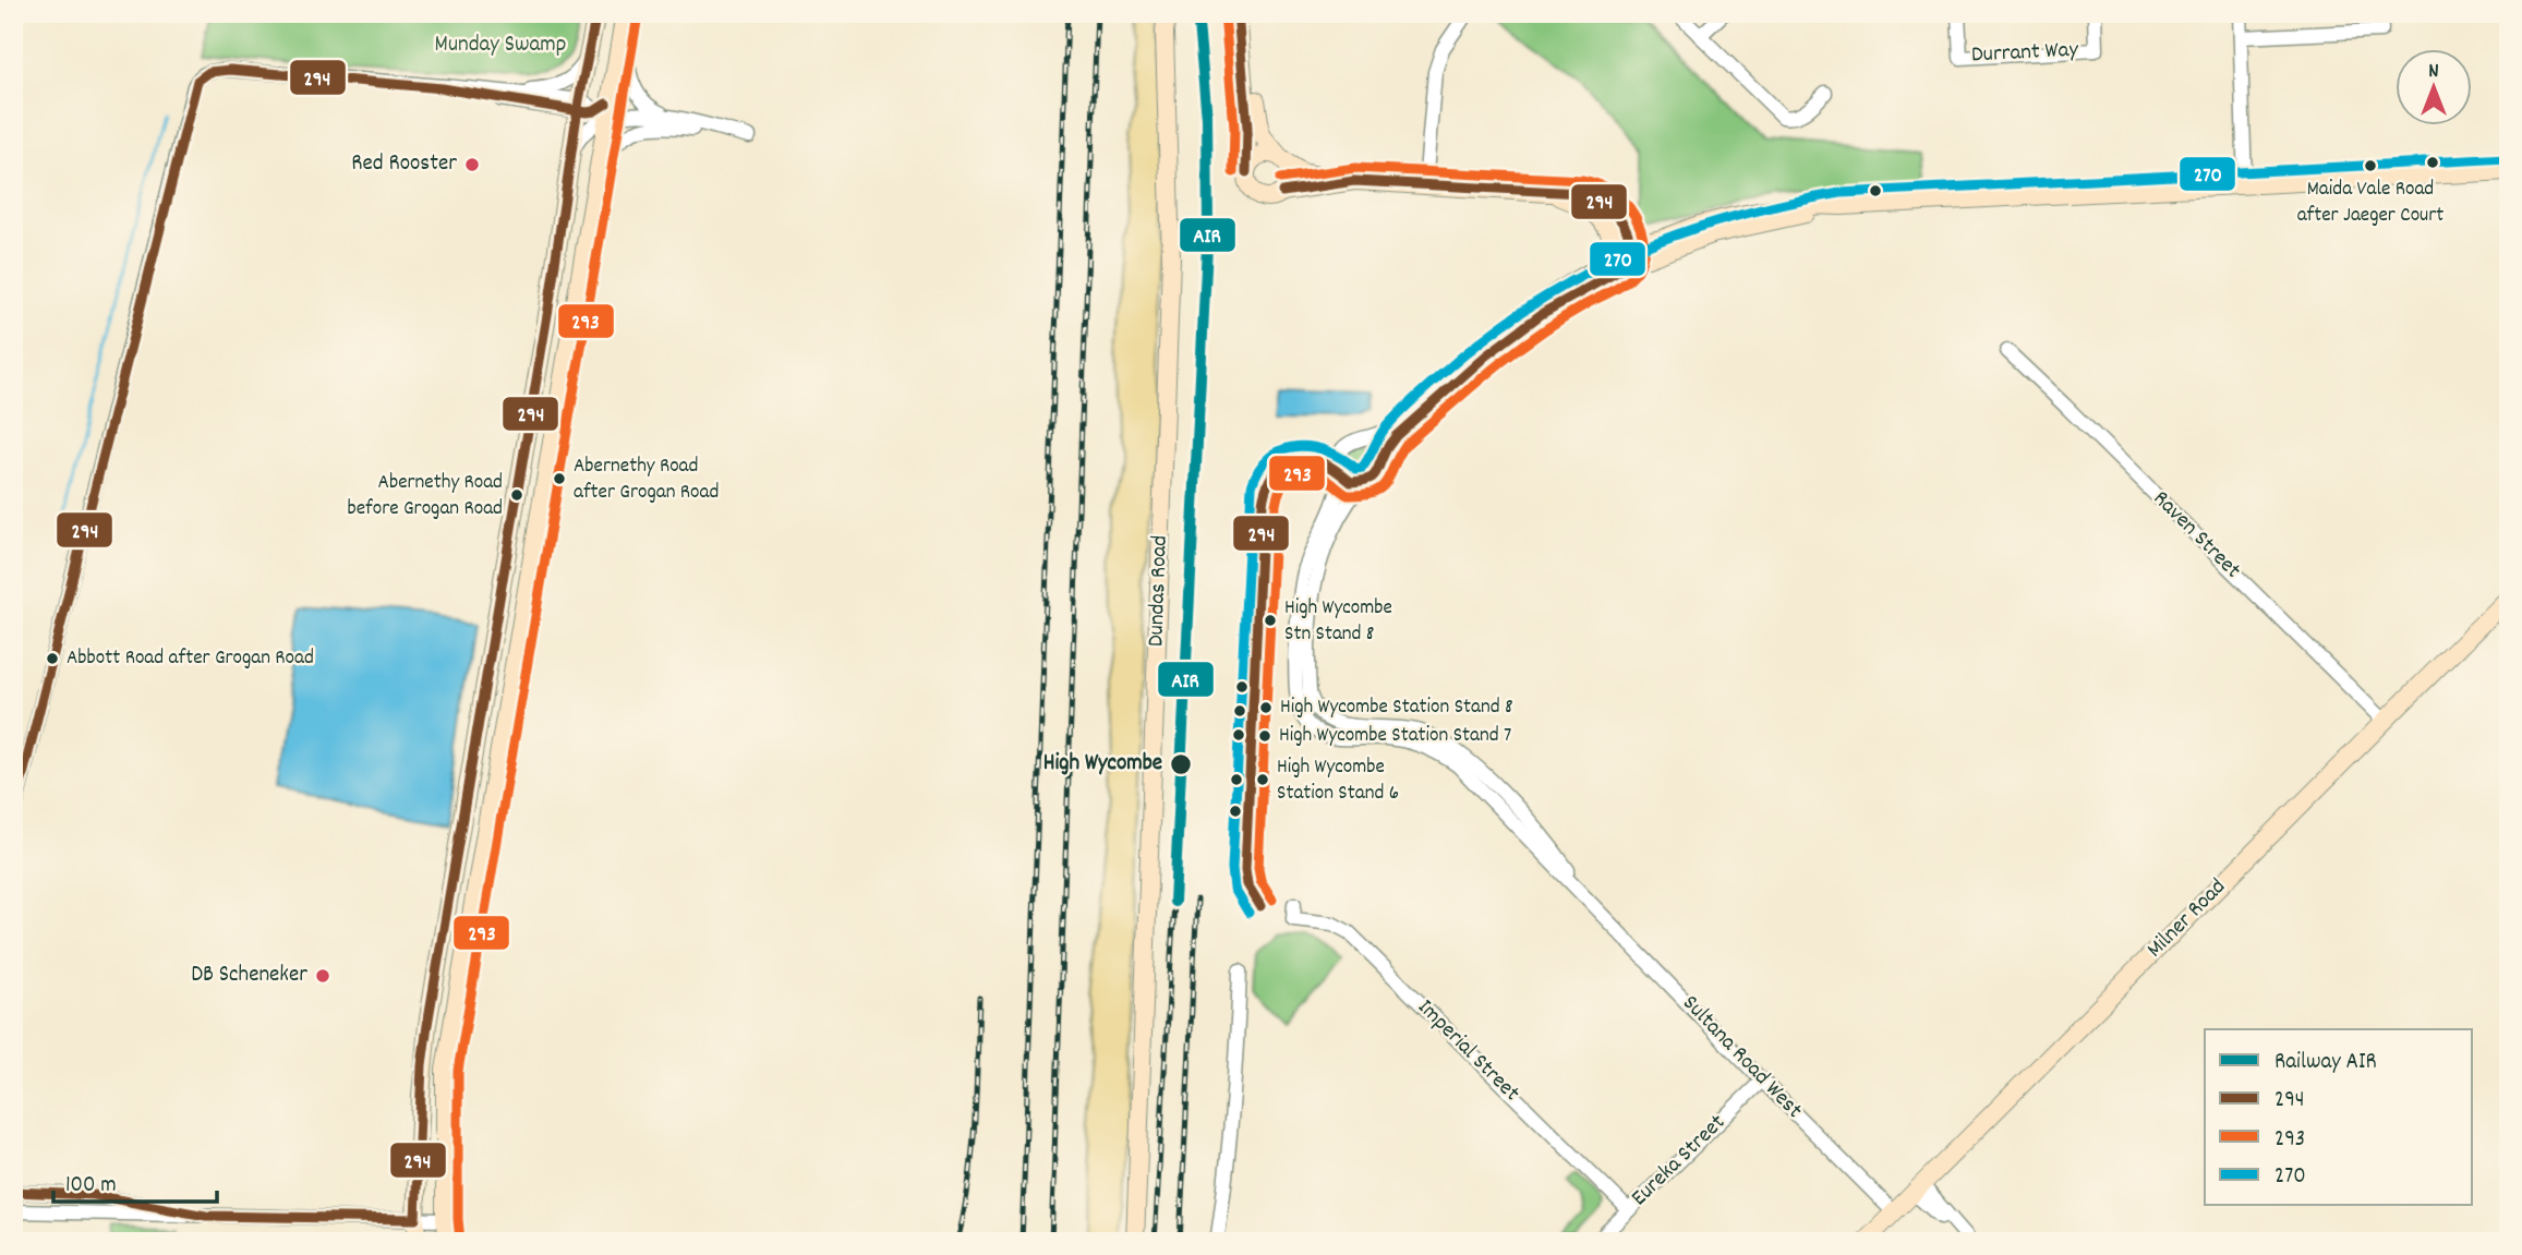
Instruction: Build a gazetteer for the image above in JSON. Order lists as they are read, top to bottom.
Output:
{
  "streets": {
    "main road": ["Dundas Road", "Milner Road"],
    "street": [
      "Durrant Way",
      "Raven Street",
      "Imperial Street",
      "Sultana Road West",
      "Eureka Street"
    ]
  },
  "crossings": [
    ["Raven Street", "Milner Road"],
    ["Milner Road", "Sultana Road West"],
    ["Imperial Street", "Eureka Street"],
    ["Sultana Road West", "Eureka Street"]
  ],
  "parks": ["Munday Swamp"],
  "places": [
    "Red Rooster",
    "Maida Vale Road after Jaeger Court",
    "Abernethy Road after Grogan Road",
    "Abernethy Road before Grogan Road",
    "High Wycombe Stn Stand 8",
    "Abbott Road after Grogan Road",
    "High Wycombe Station Stand 8",
    "High Wycombe Station Stand 7",
    "High Wycombe",
    "High Wycombe Station Stand 6",
    "DB Scheneker"
  ],
  "lines": [
    "rail line AIR",
    "transit line 294",
    "transit line 293",
    "transit line 270"
  ],
  "legend": [
    "Railway AIR",
    "294",
    "293",
    "270"
  ],
  "scale_bar": "100 m",
  "north": "top"
}
